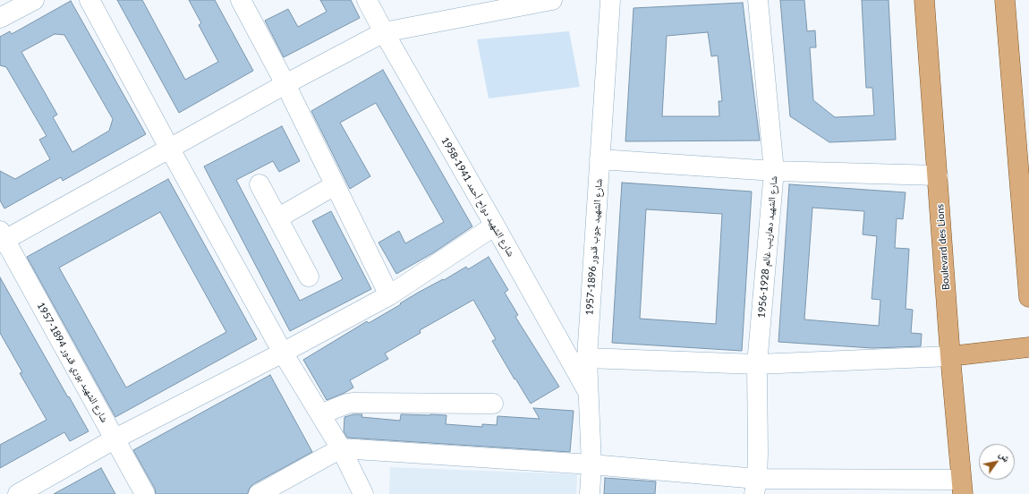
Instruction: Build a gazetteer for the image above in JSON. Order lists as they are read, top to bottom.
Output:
{
  "streets": {
    "main road": ["Boulevard des Lions"],
    "street": [
      "شارع الشهيد دواح أحمد 1941-1958",
      "شارع الشهيد جوب قدور 1896-1957",
      "شارع الشهيد دهاريب غالم 1928-1956",
      "شارع الشهيد بوري قدور 1894-1957"
    ]
  },
  "crossings": [
    ["شارع الشهيد دواح أحمد 1941-1958", "شارع الشهيد جوب قدور 1896-1957"]
  ],
  "north": "top right"
}
